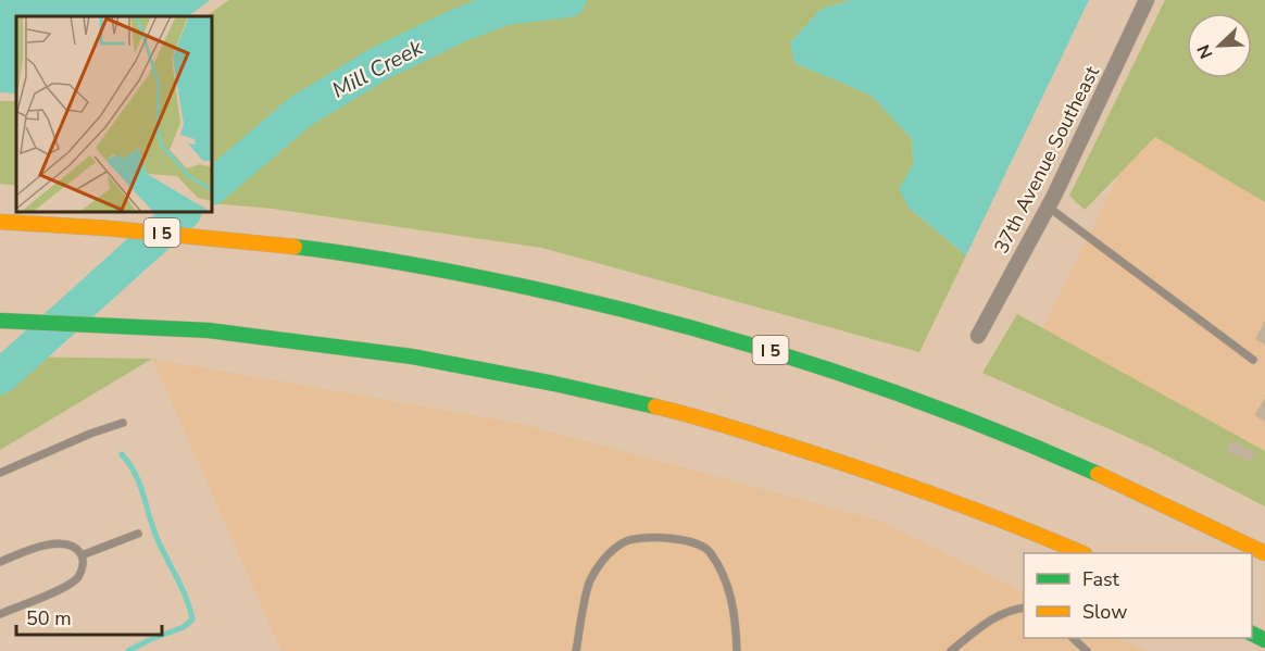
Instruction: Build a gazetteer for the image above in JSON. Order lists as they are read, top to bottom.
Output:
{
  "streets": {
    "highway": ["I 5"],
    "street": ["37th Avenue Southeast"]
  },
  "water": ["Mill Creek"],
  "legend": ["Fast", "Slow"],
  "scale_bar": "50 m",
  "north": "bottom left"
}
